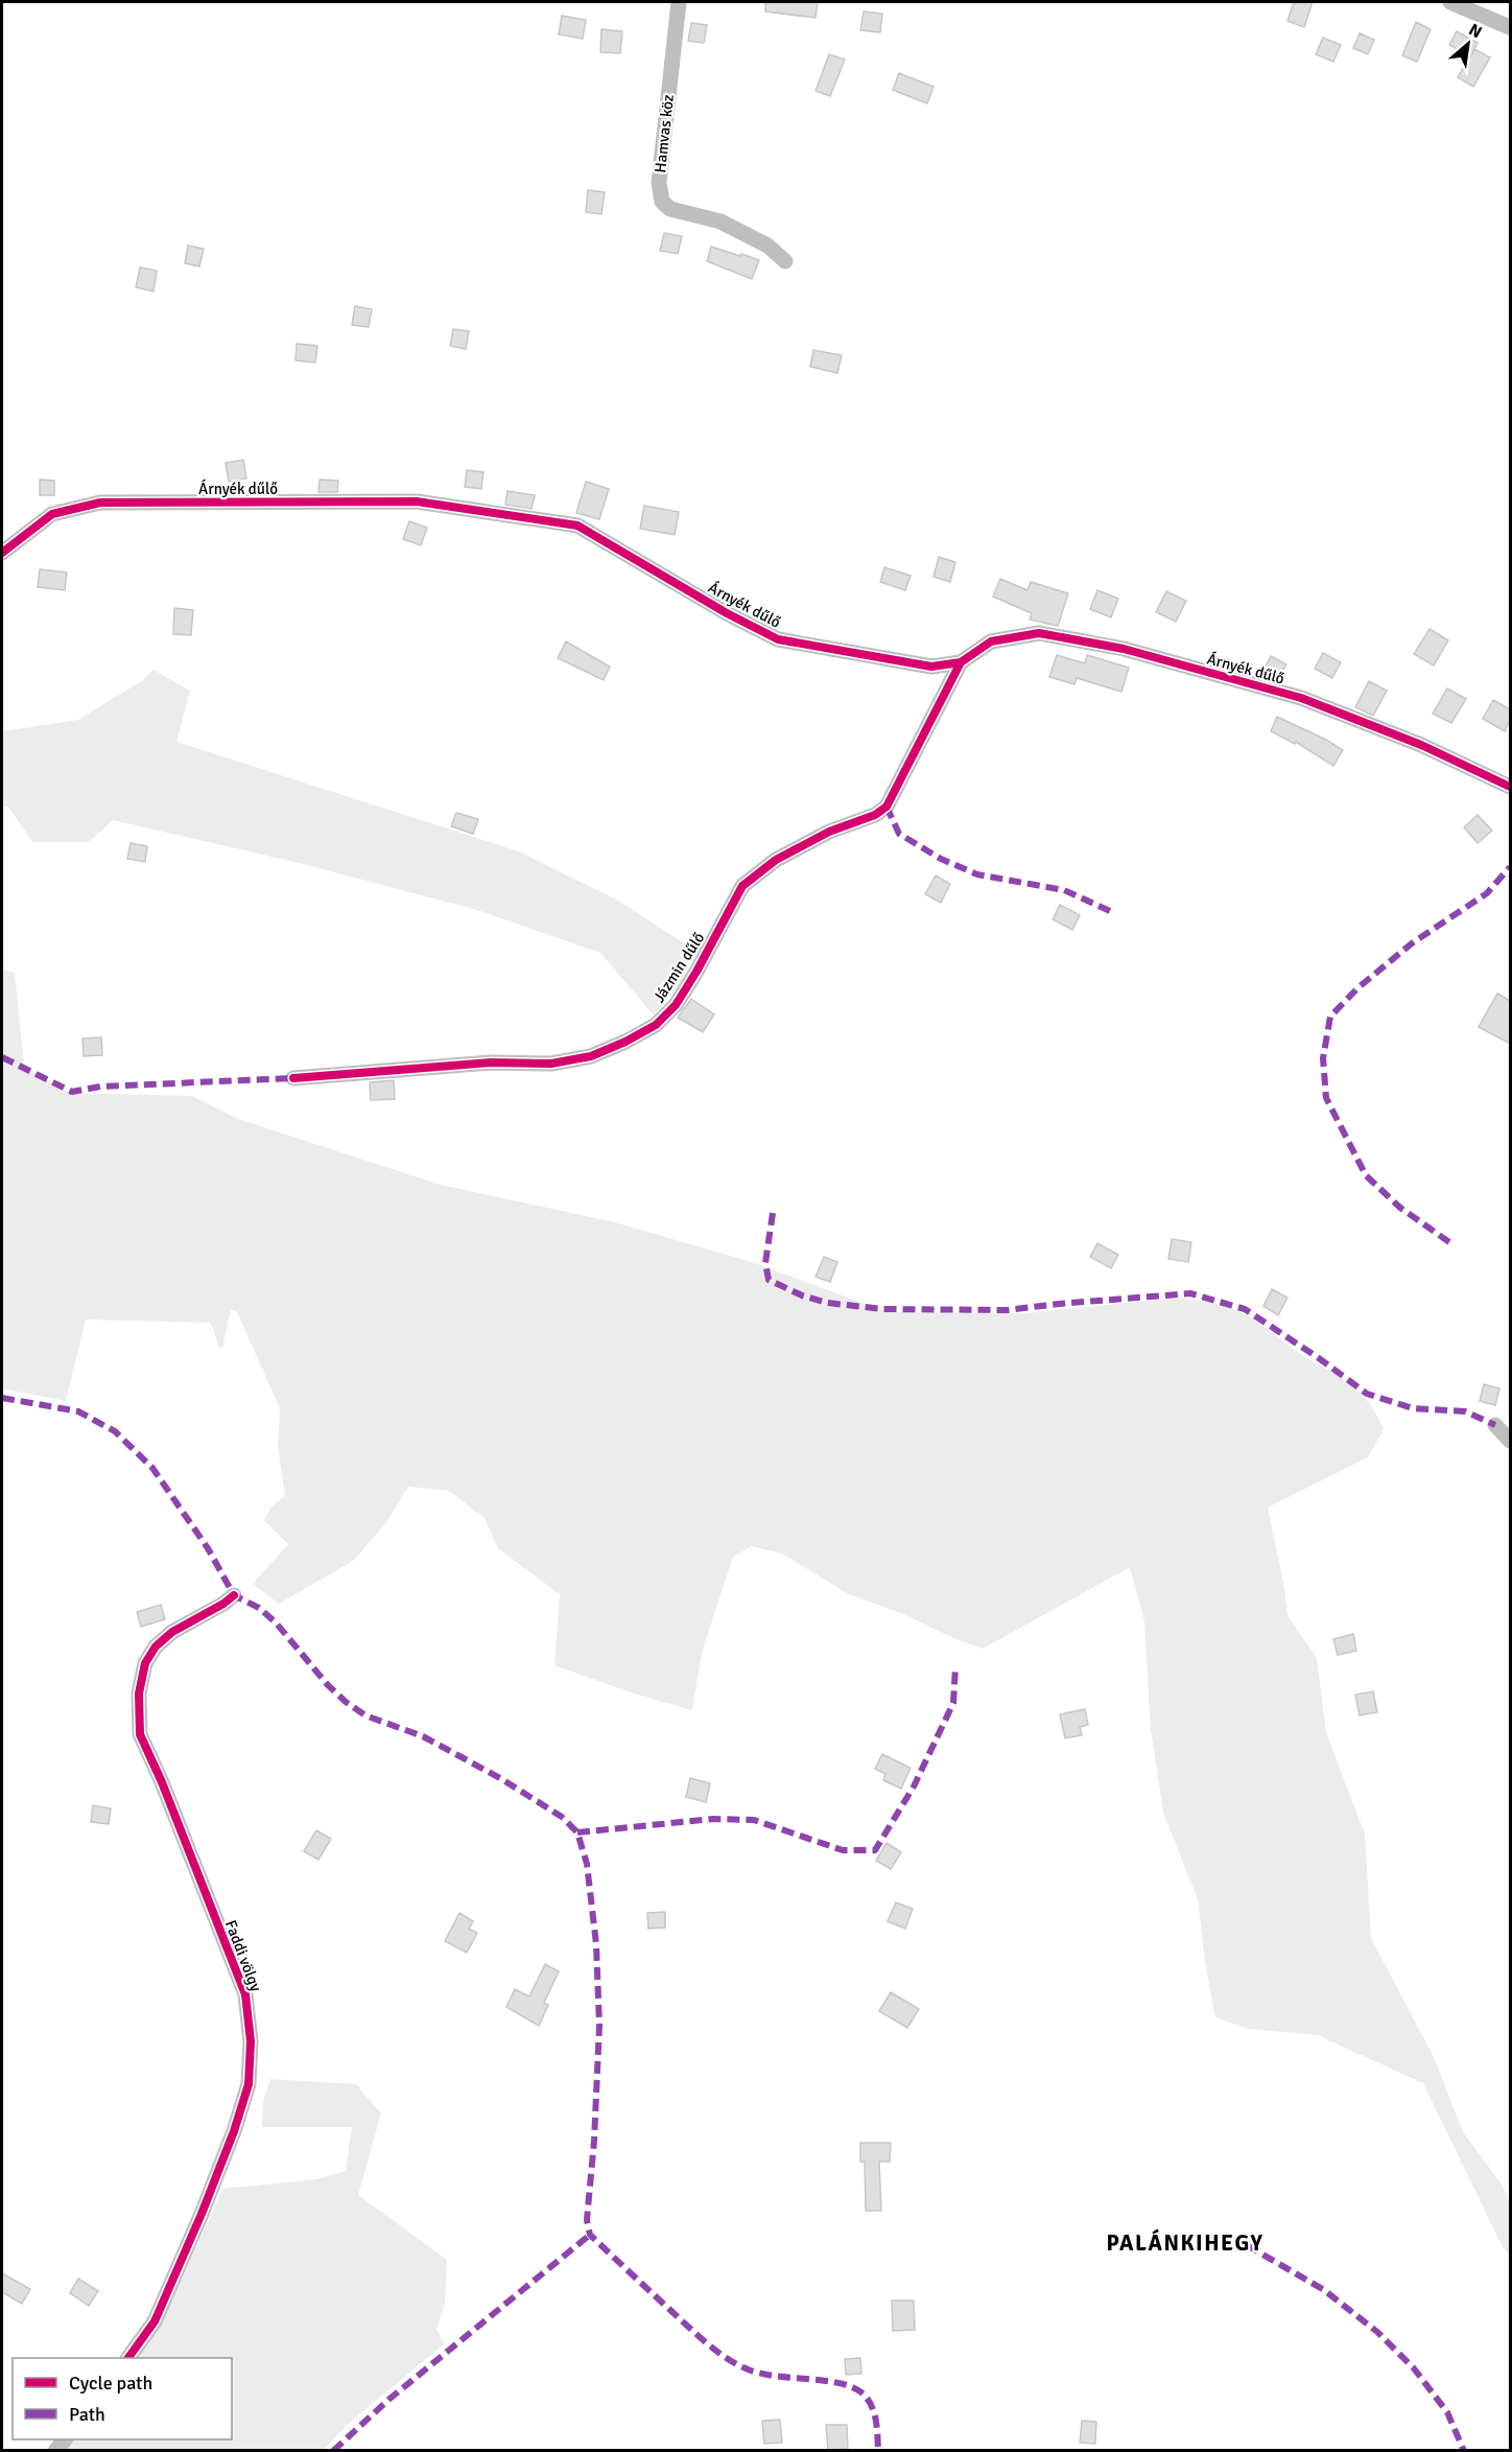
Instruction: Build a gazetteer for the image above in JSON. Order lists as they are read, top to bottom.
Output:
{
  "streets": {
    "street": [
      "Hamvas köz",
      "Árnyék dűlő",
      "Jázmin dűlő",
      "Faddi völgy"
    ]
  },
  "crossings": [
    ["Árnyék dűlő", "Jázmin dűlő"]
  ],
  "districts": ["PALÁNKIHEGY"],
  "legend": ["Cycle path", "Path"],
  "north": "top right"
}
